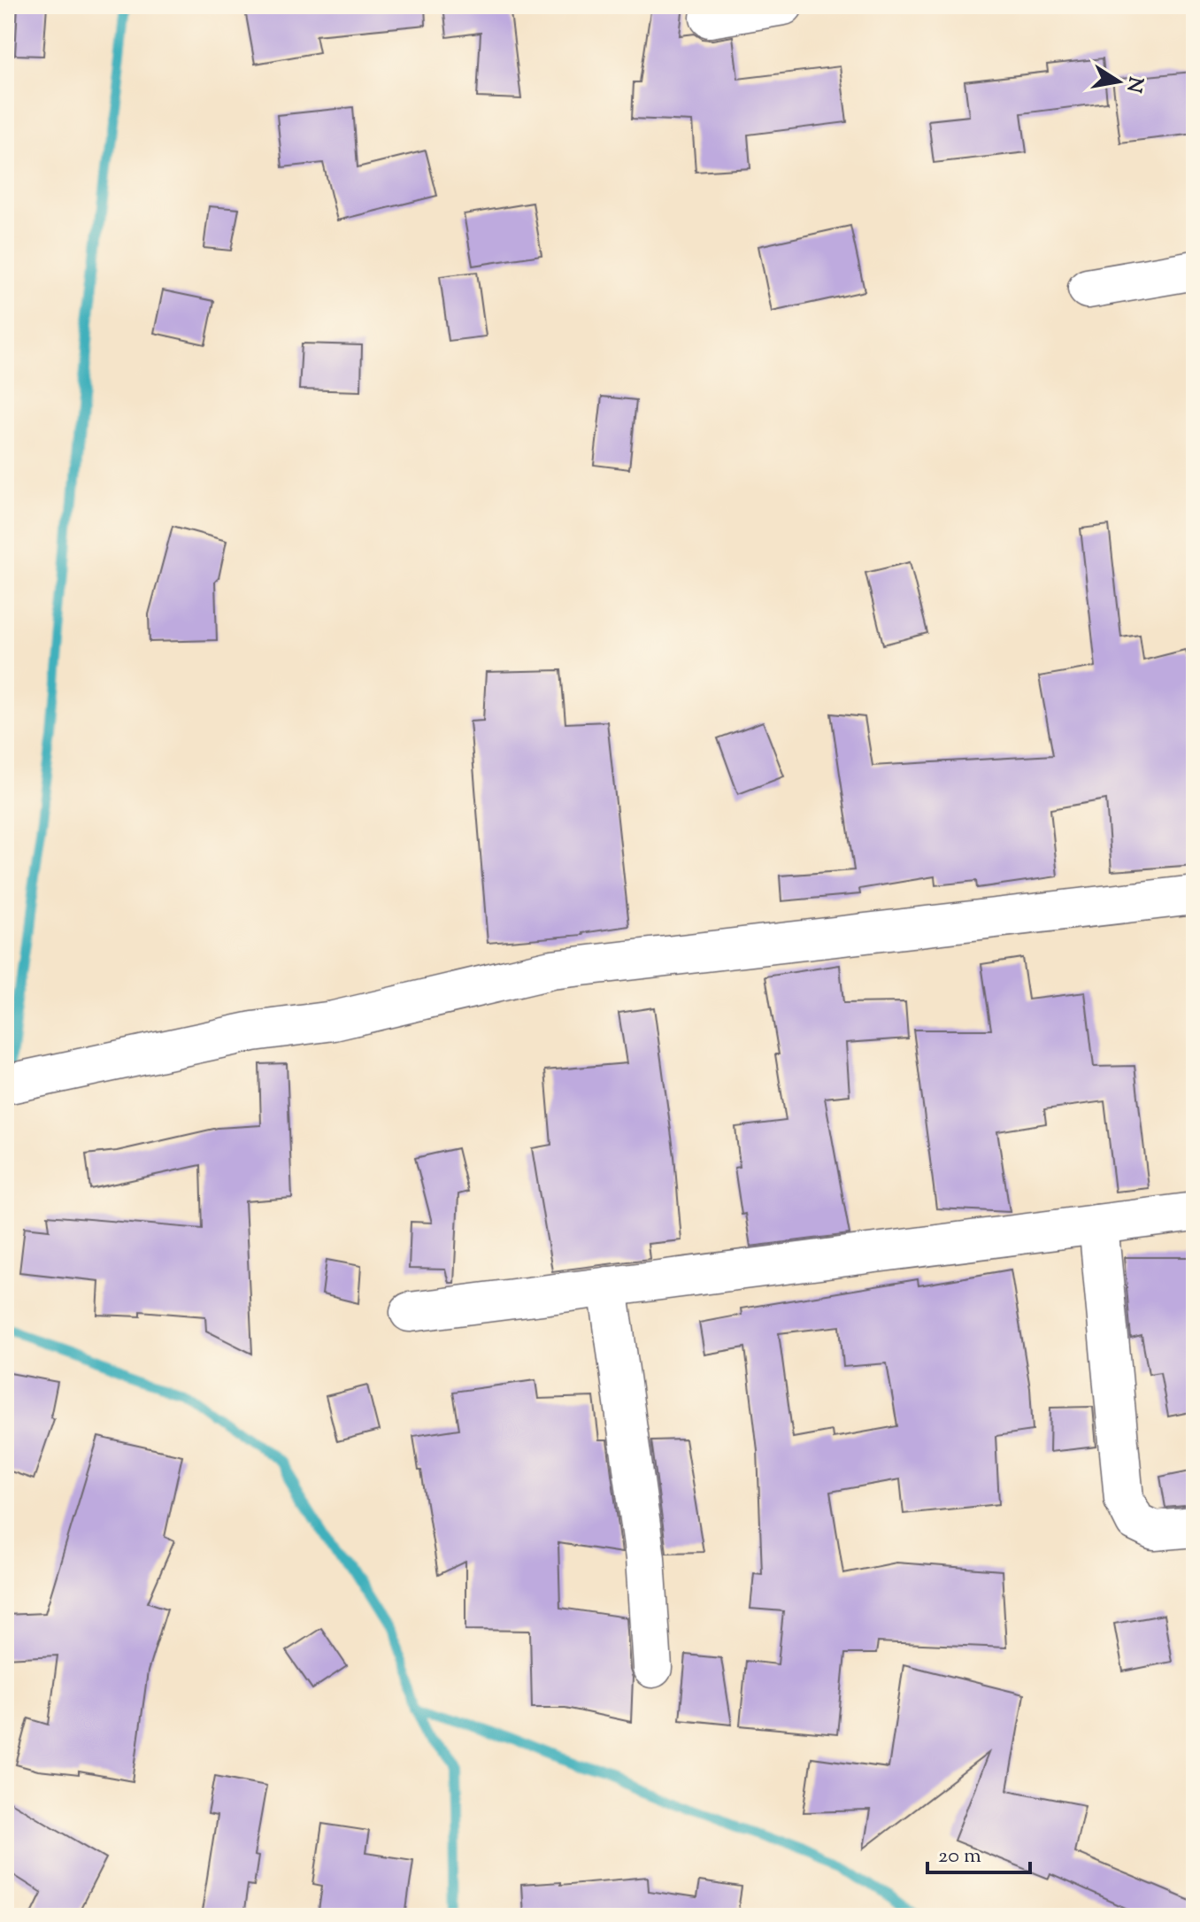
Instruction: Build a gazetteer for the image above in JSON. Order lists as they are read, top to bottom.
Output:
{
  "scale_bar": "20 m",
  "north": "right"
}
